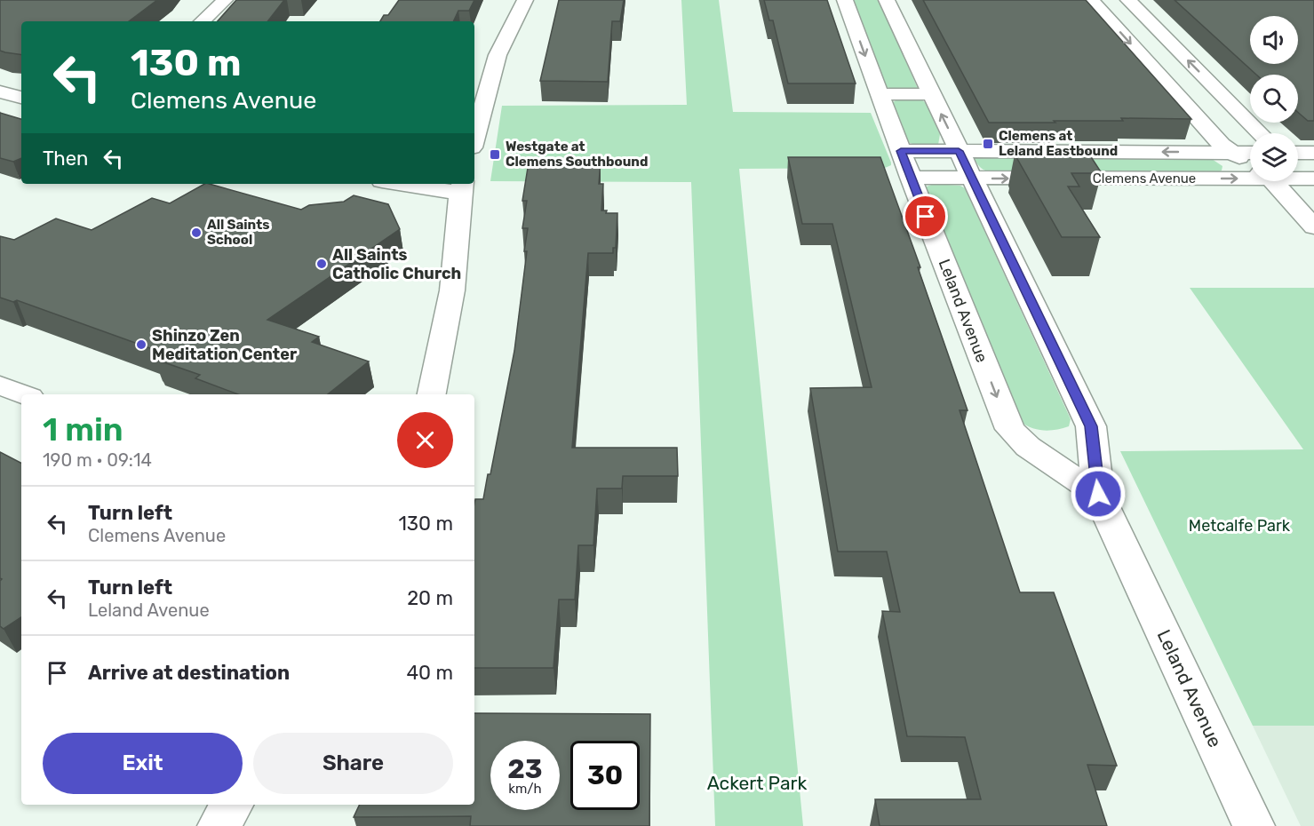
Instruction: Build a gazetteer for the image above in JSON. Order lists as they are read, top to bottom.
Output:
{
  "streets": {
    "street": ["Clemens Avenue", "Leland Avenue"]
  },
  "crossings": [
    ["Clemens Avenue", "Leland Avenue"]
  ],
  "parks": ["Metcalfe Park", "Ackert Park"],
  "places": {
    "transit": ["Clemens at Leland Eastbound", "Westgate at Clemens Southbound"],
    "other": ["All Saints School", "All Saints Catholic Church", "Shinzo Zen Meditation Center"]
  },
  "page": {
    "turn": ["130 m", "Clemens Avenue"],
    "then": "Then",
    "heading": ["1 min", "190 m · 09:14"],
    "list": [
      {
        "name": "Turn left",
        "note": "Clemens Avenue",
        "value": "130 m"
      },
      {
        "name": "Turn left",
        "note": "Leland Avenue",
        "value": "20 m"
      },
      {
        "name": "Arrive at destination",
        "value": "40 m"
      }
    ],
    "buttons": ["Exit", "Share"],
    "speed": "23 km/h",
    "limit": "30"
  }
}
